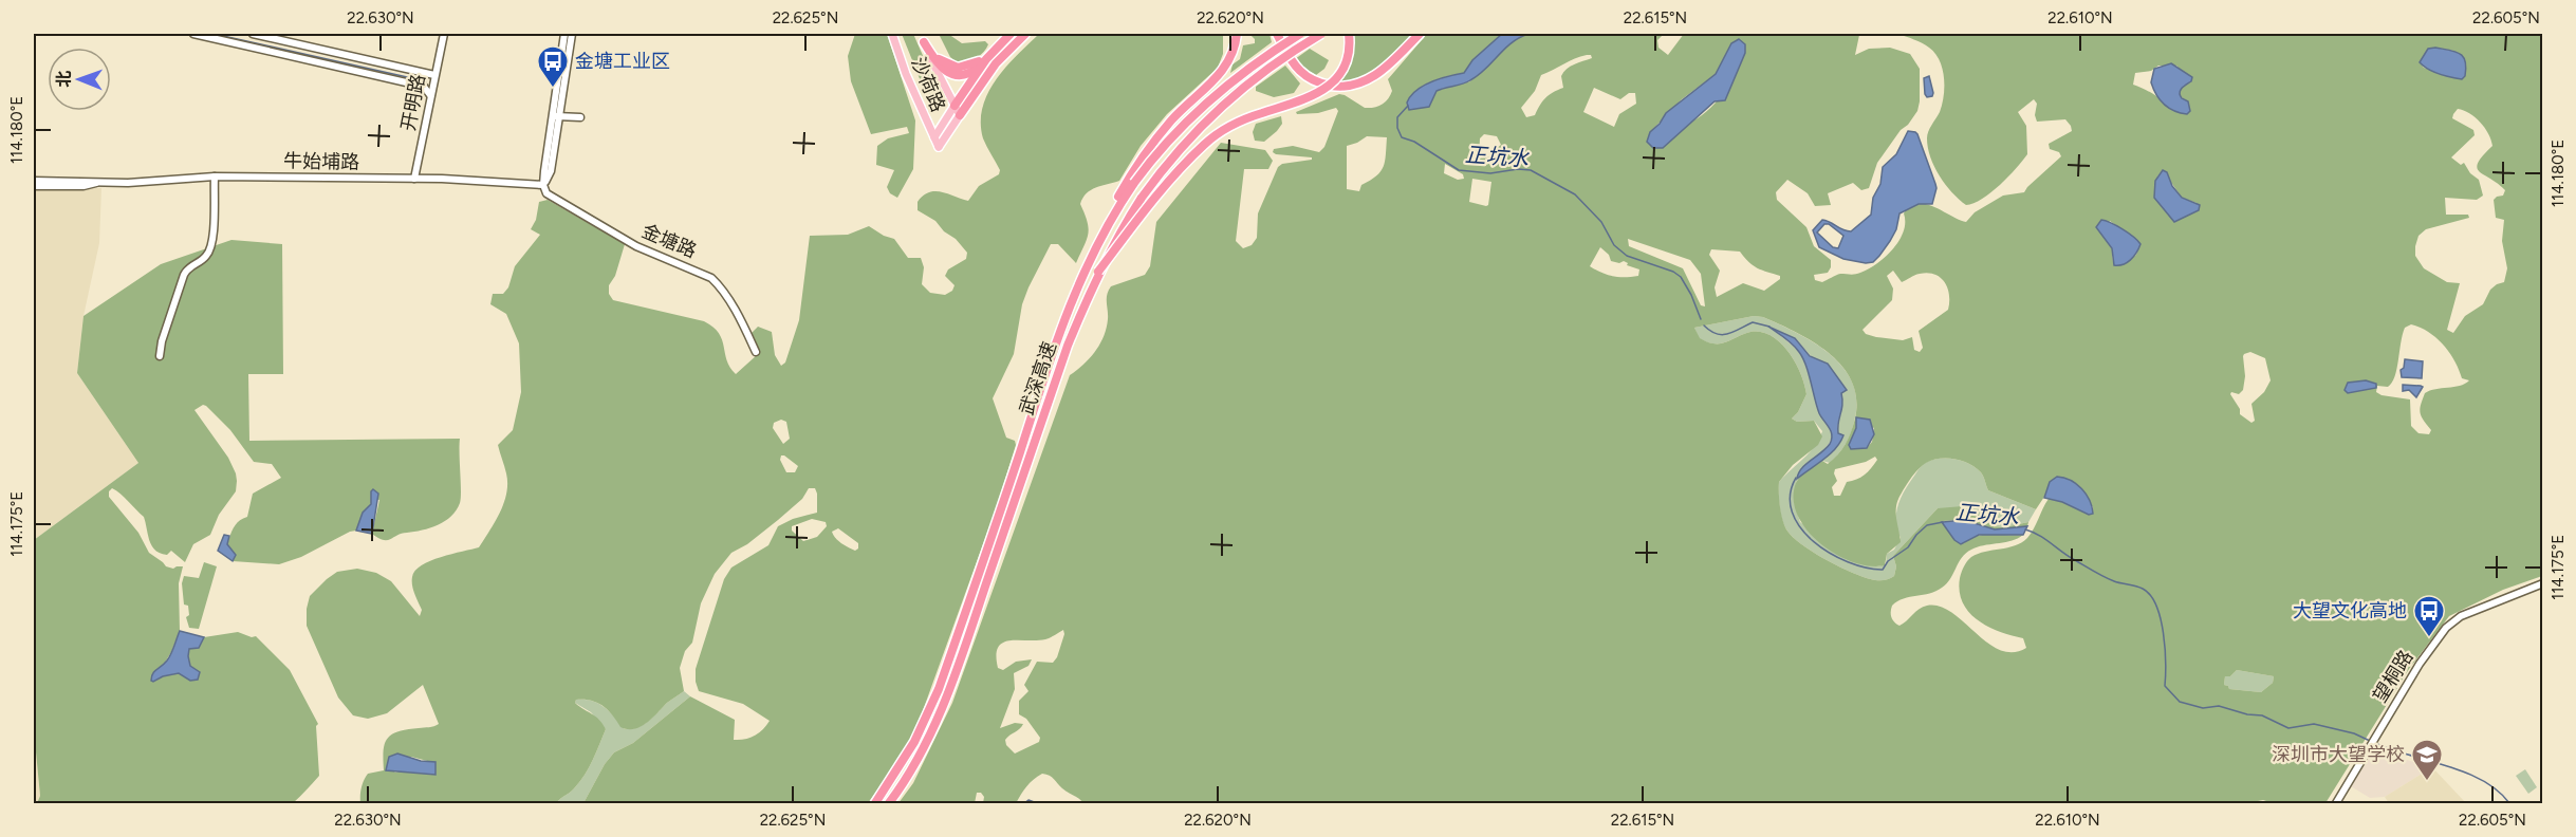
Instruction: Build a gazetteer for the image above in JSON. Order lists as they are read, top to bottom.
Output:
{
  "streets": {
    "highway": ["武深高速"],
    "main road": [
      "沙荷路",
      "开明路",
      "牛始埔路",
      "金塘路",
      "望桐路"
    ]
  },
  "crossings": [
    ["开明路", "牛始埔路"],
    ["牛始埔路", "金塘路"]
  ],
  "water": ["正坑水"],
  "places": {
    "bus stop": ["金塘工业区", "大望文化高地"],
    "school or university": ["深圳市大望学校"]
  },
  "north": "left",
  "coordinates": [
    "22.630°N",
    "22.625°N",
    "22.620°N",
    "22.615°N",
    "22.610°N",
    "22.605°N",
    "114.180°E",
    "114.175°E"
  ]
}
